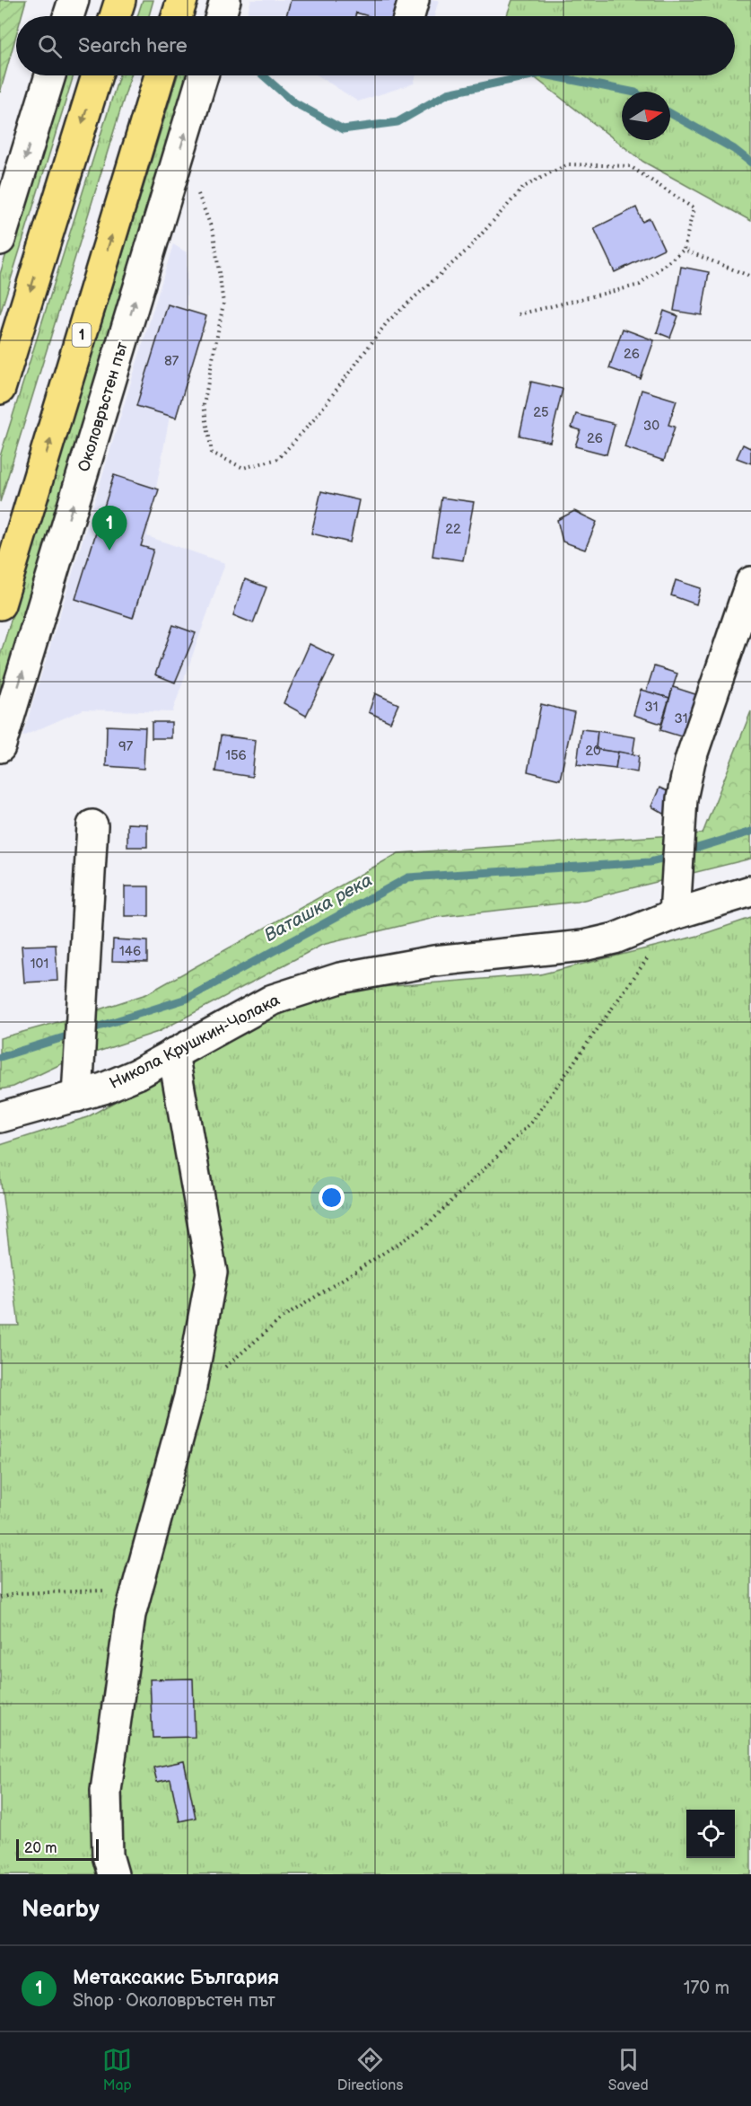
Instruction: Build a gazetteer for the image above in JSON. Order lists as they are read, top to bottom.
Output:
{
  "streets": {
    "highway": ["1"],
    "street": ["Околовръстен път", "Никола Крушкин-Чолака"]
  },
  "one_way": ["Околовръстен път"],
  "water": ["Ваташка река"],
  "house_numbers": [
    "26",
    "87",
    "25",
    "30",
    "26",
    "22",
    "31",
    "31",
    "97",
    "20",
    "156",
    "146",
    "101"
  ],
  "scale_bar": "20 m",
  "north": "right",
  "page": {
    "search": "Search here",
    "pins": "1",
    "scale": "20 m",
    "heading": "Nearby",
    "list": [
      {
        "mark": "1",
        "name": "Метаксакис България",
        "note": "Shop · Околовръстен път",
        "value": "170 m"
      }
    ],
    "nav": ["Map", "Directions", "Saved"]
  }
}
